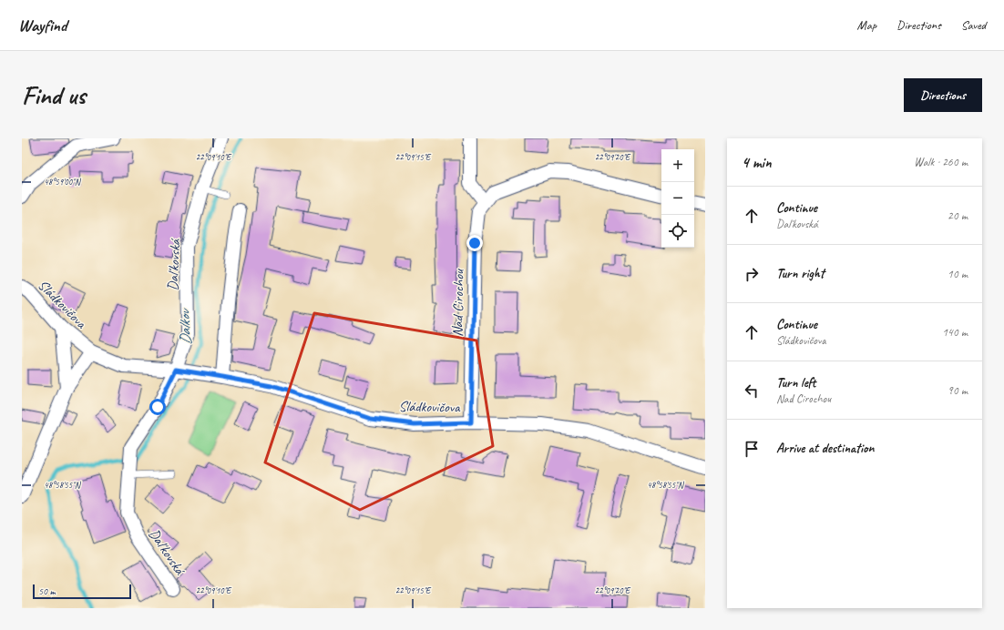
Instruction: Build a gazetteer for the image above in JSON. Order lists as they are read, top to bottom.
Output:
{
  "streets": {
    "street": ["Daľkovská", "Nad Cirochou", "Sládkovičova"]
  },
  "crossings": [
    ["Daľkovská", "Sládkovičova"],
    ["Nad Cirochou", "Sládkovičova"]
  ],
  "water": ["Dalkov"],
  "scale_bar": "50 m",
  "page": {
    "header": "Wayfind",
    "nav": ["Map", "Directions", "Saved"],
    "buttons": "Directions",
    "title": "Find us",
    "heading": ["4 min", "Walk · 260 m"],
    "map_buttons": ["+", "−"],
    "list": [
      ["Continue", "Daľkovská", "20 m"],
      ["Turn right", "10 m"],
      ["Continue", "Sládkovičova", "140 m"],
      ["Turn left", "Nad Cirochou", "90 m"],
      "Arrive at destination"
    ],
    "scale": "50 m"
  },
  "coordinates": [
    "22°09'10\"E",
    "22°09'15\"E",
    "22°09'20\"E",
    "48°59'00\"N",
    "48°58'55\"N"
  ]
}
